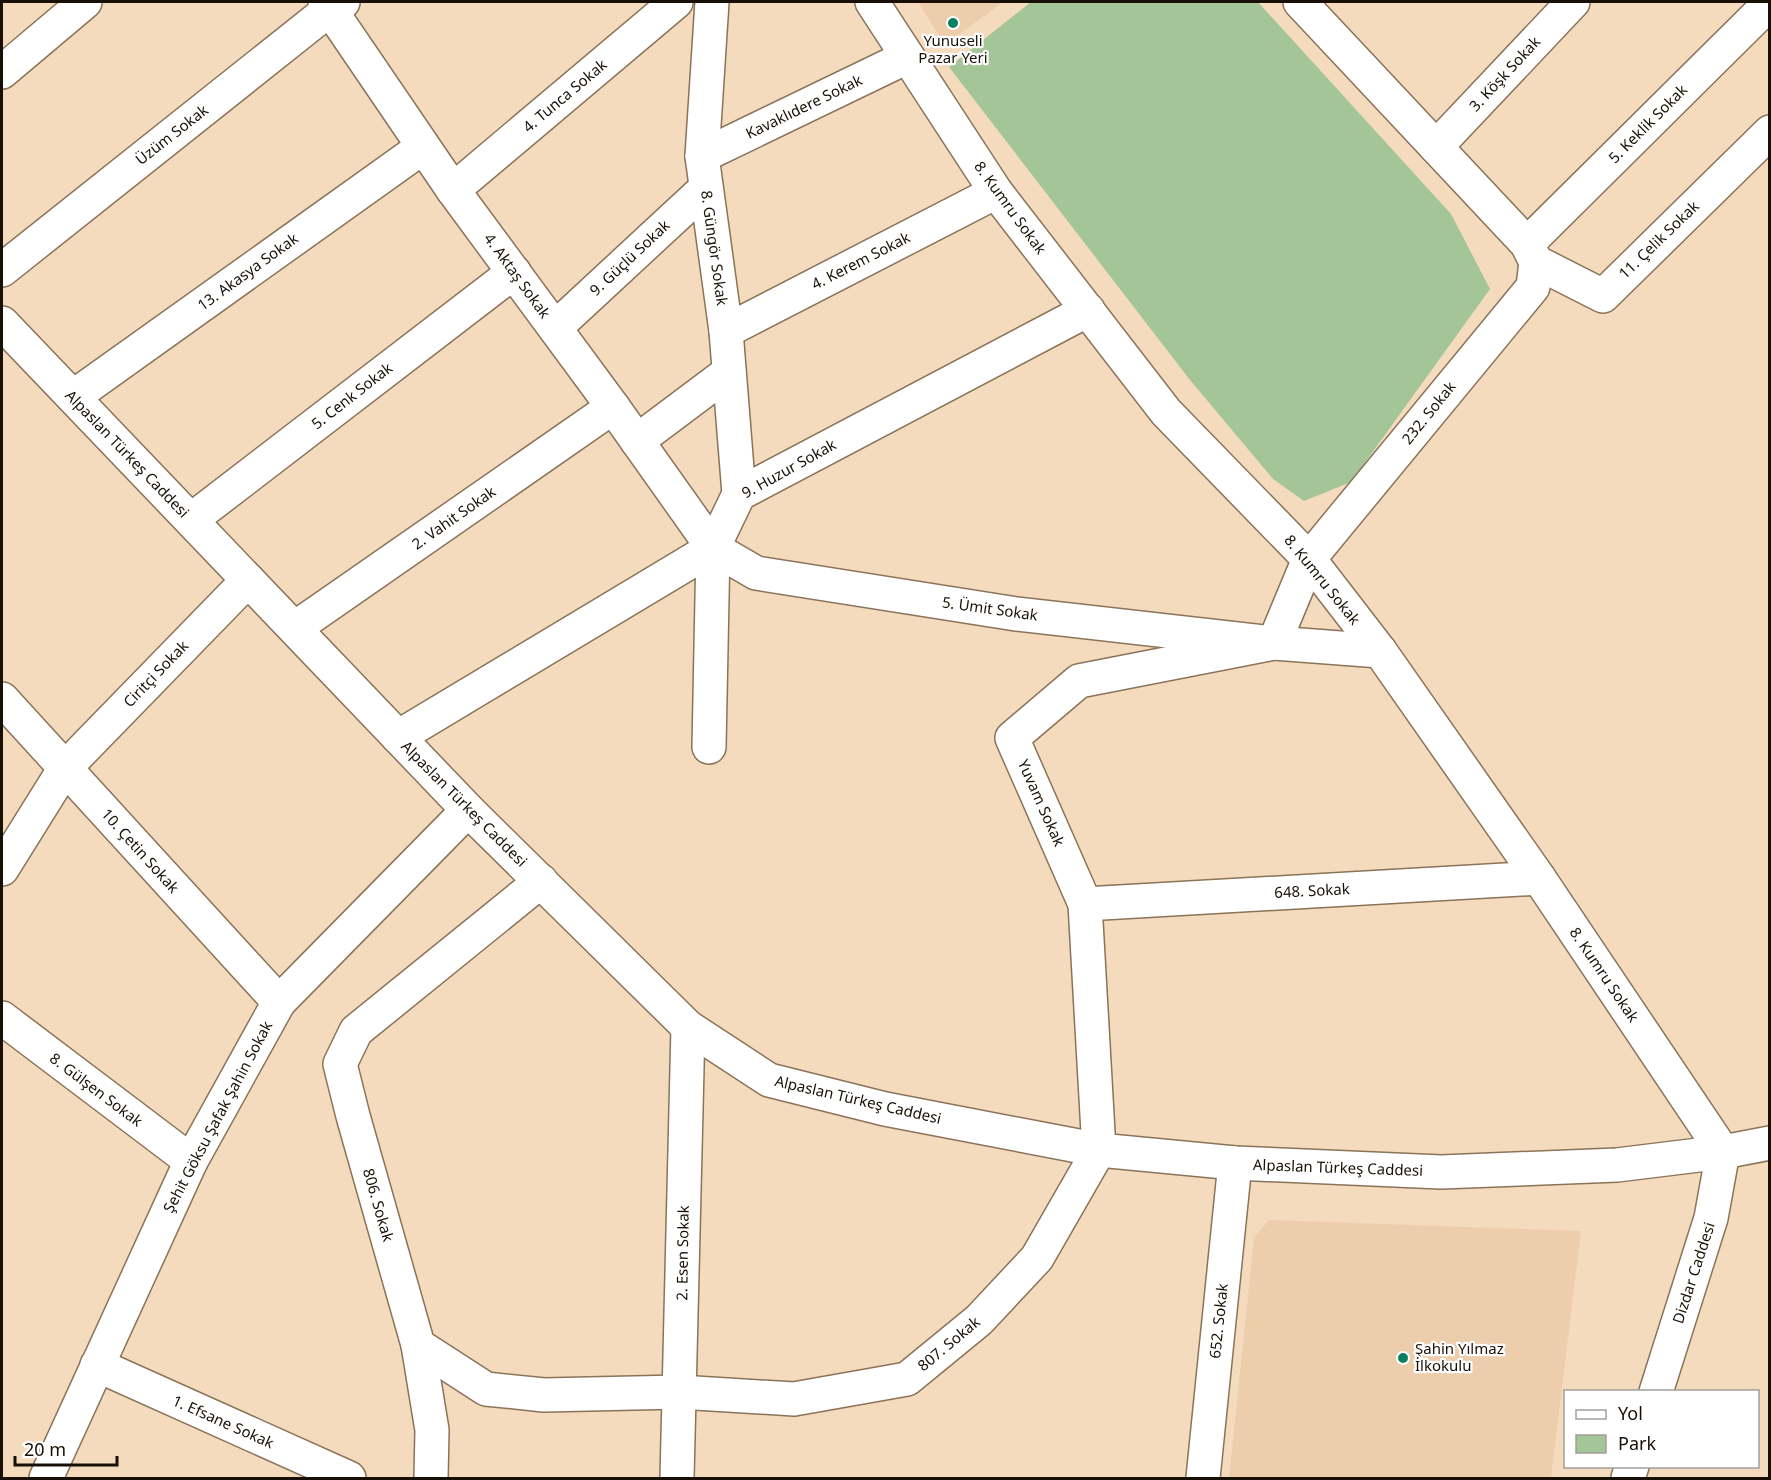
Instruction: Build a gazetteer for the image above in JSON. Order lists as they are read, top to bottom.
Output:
{
  "streets": {
    "street": [
      "3. Köşk Sokak",
      "4. Tunca Sokak",
      "Kavaklıdere Sokak",
      "5. Keklik Sokak",
      "Üzüm Sokak",
      "8. Kumru Sokak",
      "11. Çelik Sokak",
      "8. Güngör Sokak",
      "9. Güçlü Sokak",
      "4. Kerem Sokak",
      "13. Akasya Sokak",
      "4. Aktaş Sokak",
      "5. Cenk Sokak",
      "232. Sokak",
      "Alpaslan Türkeş Caddesi",
      "9. Huzur Sokak",
      "2. Vahit Sokak",
      "5. Ümit Sokak",
      "Ciritçi Sokak",
      "Yuvam Sokak",
      "10. Çetin Sokak",
      "648. Sokak",
      "8. Gülşen Sokak",
      "Şehit Göksu Şafak Şahin Sokak",
      "806. Sokak",
      "2. Esen Sokak",
      "Dizdar Caddesi",
      "652. Sokak",
      "807. Sokak",
      "1. Efsane Sokak"
    ]
  },
  "crossings": [
    ["4. Tunca Sokak", "4. Aktaş Sokak"],
    ["Kavaklıdere Sokak", "8. Kumru Sokak"],
    ["Kavaklıdere Sokak", "8. Güngör Sokak"],
    ["Kavaklıdere Sokak", "9. Güçlü Sokak"],
    ["5. Keklik Sokak", "11. Çelik Sokak"],
    ["5. Keklik Sokak", "232. Sokak"],
    ["Üzüm Sokak", "4. Aktaş Sokak"],
    ["8. Kumru Sokak", "4. Kerem Sokak"],
    ["8. Kumru Sokak", "232. Sokak"],
    ["8. Kumru Sokak", "Alpaslan Türkeş Caddesi"],
    ["8. Kumru Sokak", "9. Huzur Sokak"],
    ["8. Kumru Sokak", "648. Sokak"],
    ["8. Kumru Sokak", "Dizdar Caddesi"],
    ["11. Çelik Sokak", "232. Sokak"],
    ["8. Güngör Sokak", "9. Güçlü Sokak"],
    ["8. Güngör Sokak", "4. Kerem Sokak"],
    ["8. Güngör Sokak", "9. Huzur Sokak"],
    ["9. Güçlü Sokak", "4. Aktaş Sokak"],
    ["13. Akasya Sokak", "4. Aktaş Sokak"],
    ["13. Akasya Sokak", "Alpaslan Türkeş Caddesi"],
    ["4. Aktaş Sokak", "5. Cenk Sokak"],
    ["4. Aktaş Sokak", "9. Huzur Sokak"],
    ["4. Aktaş Sokak", "2. Vahit Sokak"],
    ["4. Aktaş Sokak", "5. Ümit Sokak"],
    ["5. Cenk Sokak", "Alpaslan Türkeş Caddesi"],
    ["232. Sokak", "5. Ümit Sokak"],
    ["232. Sokak", "Yuvam Sokak"],
    ["Alpaslan Türkeş Caddesi", "2. Vahit Sokak"],
    ["Alpaslan Türkeş Caddesi", "Ciritçi Sokak"],
    ["Alpaslan Türkeş Caddesi", "Yuvam Sokak"],
    ["Alpaslan Türkeş Caddesi", "Şehit Göksu Şafak Şahin Sokak"],
    ["Alpaslan Türkeş Caddesi", "806. Sokak"],
    ["Alpaslan Türkeş Caddesi", "2. Esen Sokak"],
    ["Alpaslan Türkeş Caddesi", "Dizdar Caddesi"],
    ["Alpaslan Türkeş Caddesi", "652. Sokak"],
    ["Alpaslan Türkeş Caddesi", "807. Sokak"],
    ["9. Huzur Sokak", "5. Ümit Sokak"],
    ["5. Ümit Sokak", "Yuvam Sokak"],
    ["Ciritçi Sokak", "10. Çetin Sokak"],
    ["Yuvam Sokak", "648. Sokak"],
    ["Yuvam Sokak", "807. Sokak"],
    ["10. Çetin Sokak", "Şehit Göksu Şafak Şahin Sokak"],
    ["8. Gülşen Sokak", "Şehit Göksu Şafak Şahin Sokak"],
    ["Şehit Göksu Şafak Şahin Sokak", "1. Efsane Sokak"],
    ["2. Esen Sokak", "807. Sokak"]
  ],
  "places": ["Yunuseli Pazar Yeri", "Şahin Yılmaz İlkokulu"],
  "legend": ["Yol", "Park"],
  "scale_bar": "20 m"
}
